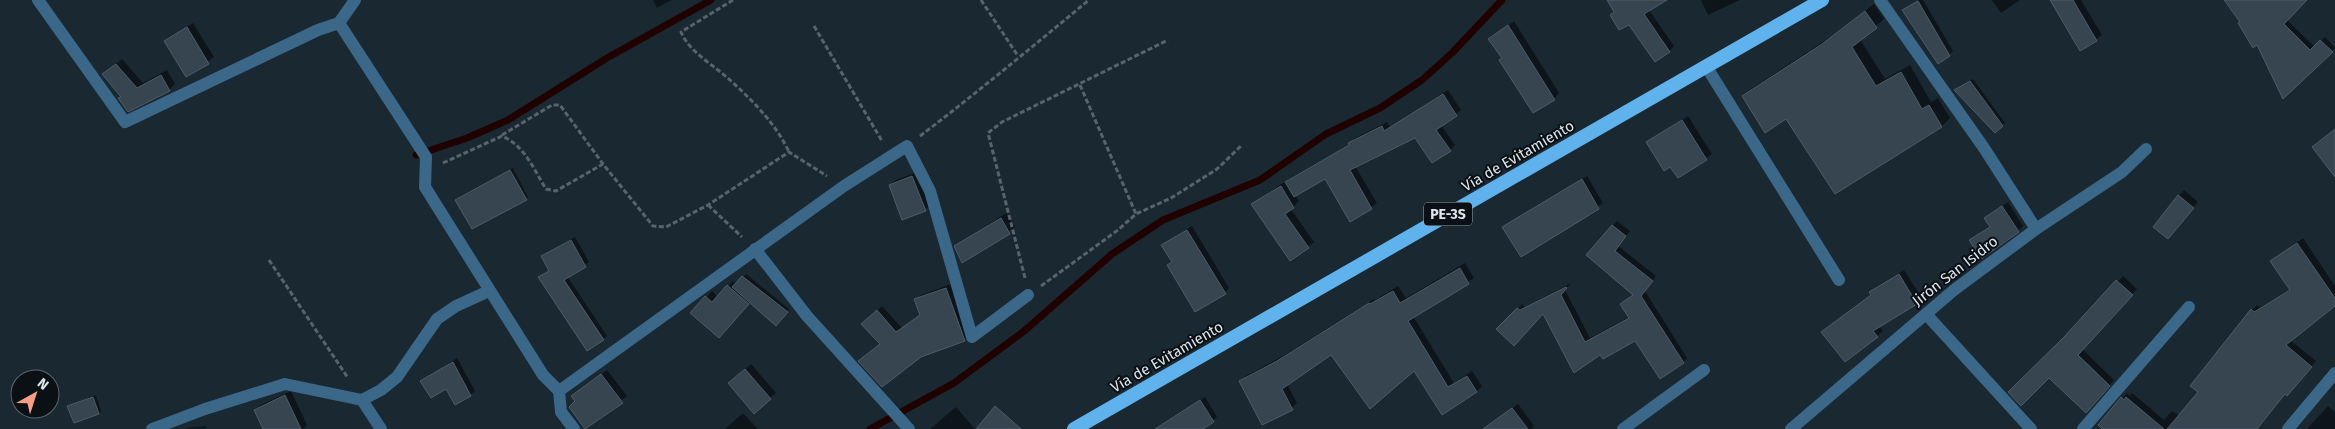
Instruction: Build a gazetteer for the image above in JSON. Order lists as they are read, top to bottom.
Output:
{
  "streets": {
    "highway": ["Vía de Evitamiento", "PE-3S"],
    "street": ["Jirón San Isidro"]
  },
  "north": "top right"
}
